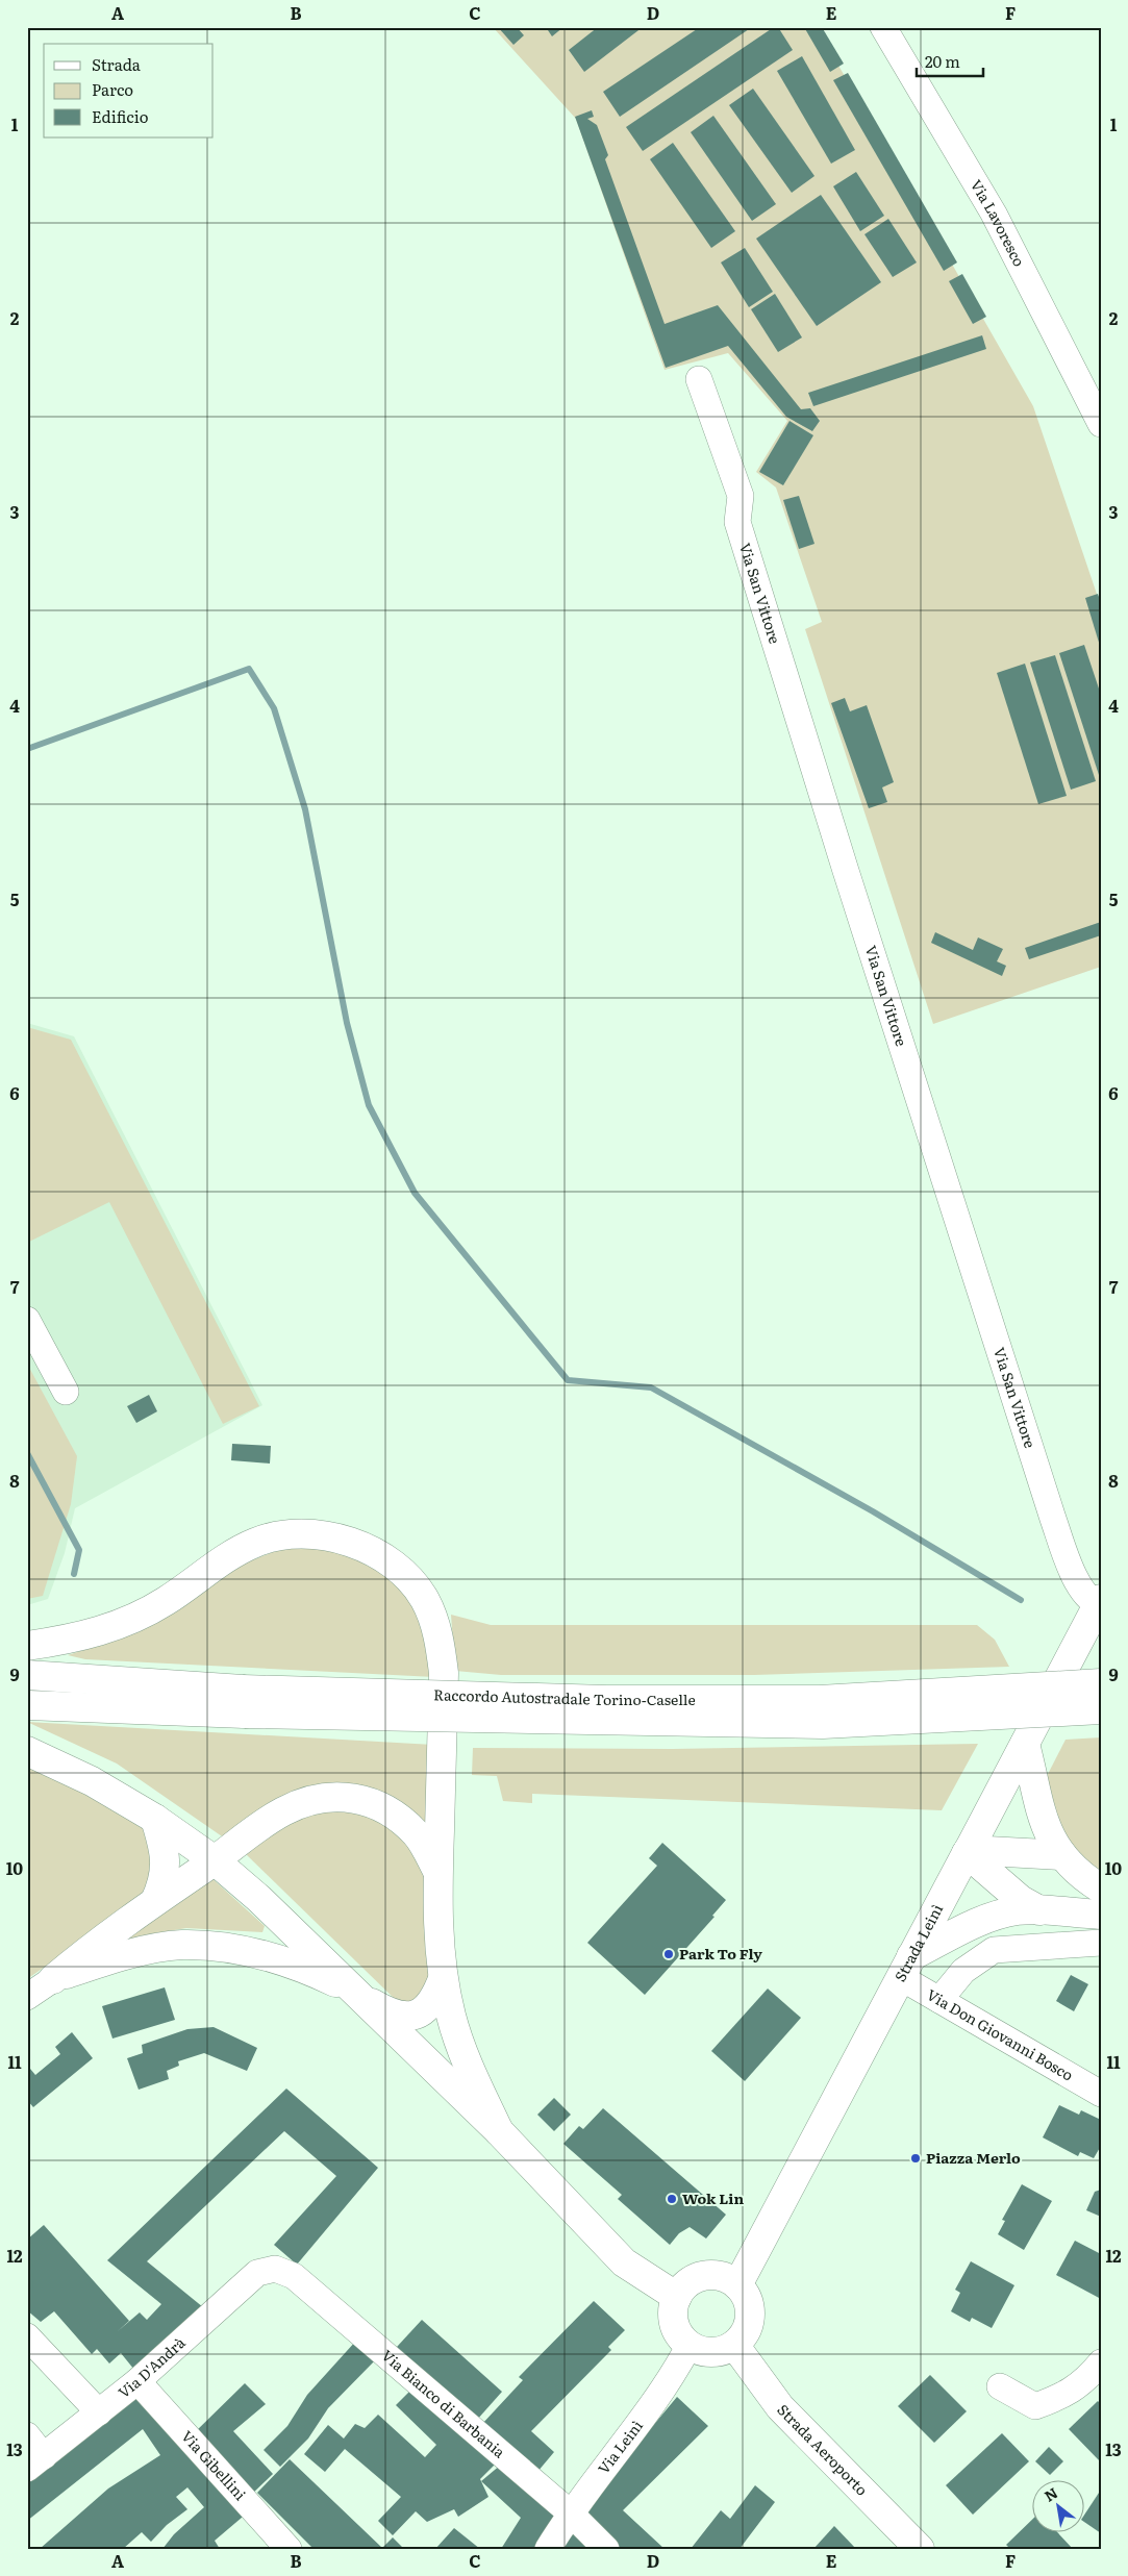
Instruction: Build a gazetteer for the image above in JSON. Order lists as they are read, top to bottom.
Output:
{
  "streets": {
    "main road": ["Raccordo Autostradale Torino-Caselle", "Strada Leinì", "Strada Aeroporto"],
    "street": [
      "Via Lavoresco",
      "Via San Vittore",
      "Via Don Giovanni Bosco",
      "Via D'Andrà",
      "Via Bianco di Barbania",
      "Via Leinì",
      "Via Gibellini"
    ]
  },
  "crossings": [
    ["Via San Vittore", "Strada Leinì"],
    ["Strada Leinì", "Via Don Giovanni Bosco"],
    ["Strada Leinì", "Via Leinì"],
    ["Strada Leinì", "Strada Aeroporto"],
    ["Via D'Andrà", "Via Bianco di Barbania"],
    ["Via D'Andrà", "Via Gibellini"],
    ["Via Bianco di Barbania", "Via Leinì"],
    ["Via Leinì", "Strada Aeroporto"]
  ],
  "places": ["Park To Fly", "Piazza Merlo", "Wok Lin"],
  "legend": ["Strada", "Parco", "Edificio"],
  "scale_bar": "20 m",
  "north": "top left",
  "grid": {
    "columns": [
      "A",
      "B",
      "C",
      "D",
      "E",
      "F"
    ],
    "rows": [
      "1",
      "2",
      "3",
      "4",
      "5",
      "6",
      "7",
      "8",
      "9",
      "10",
      "11",
      "12",
      "13"
    ]
  }
}
